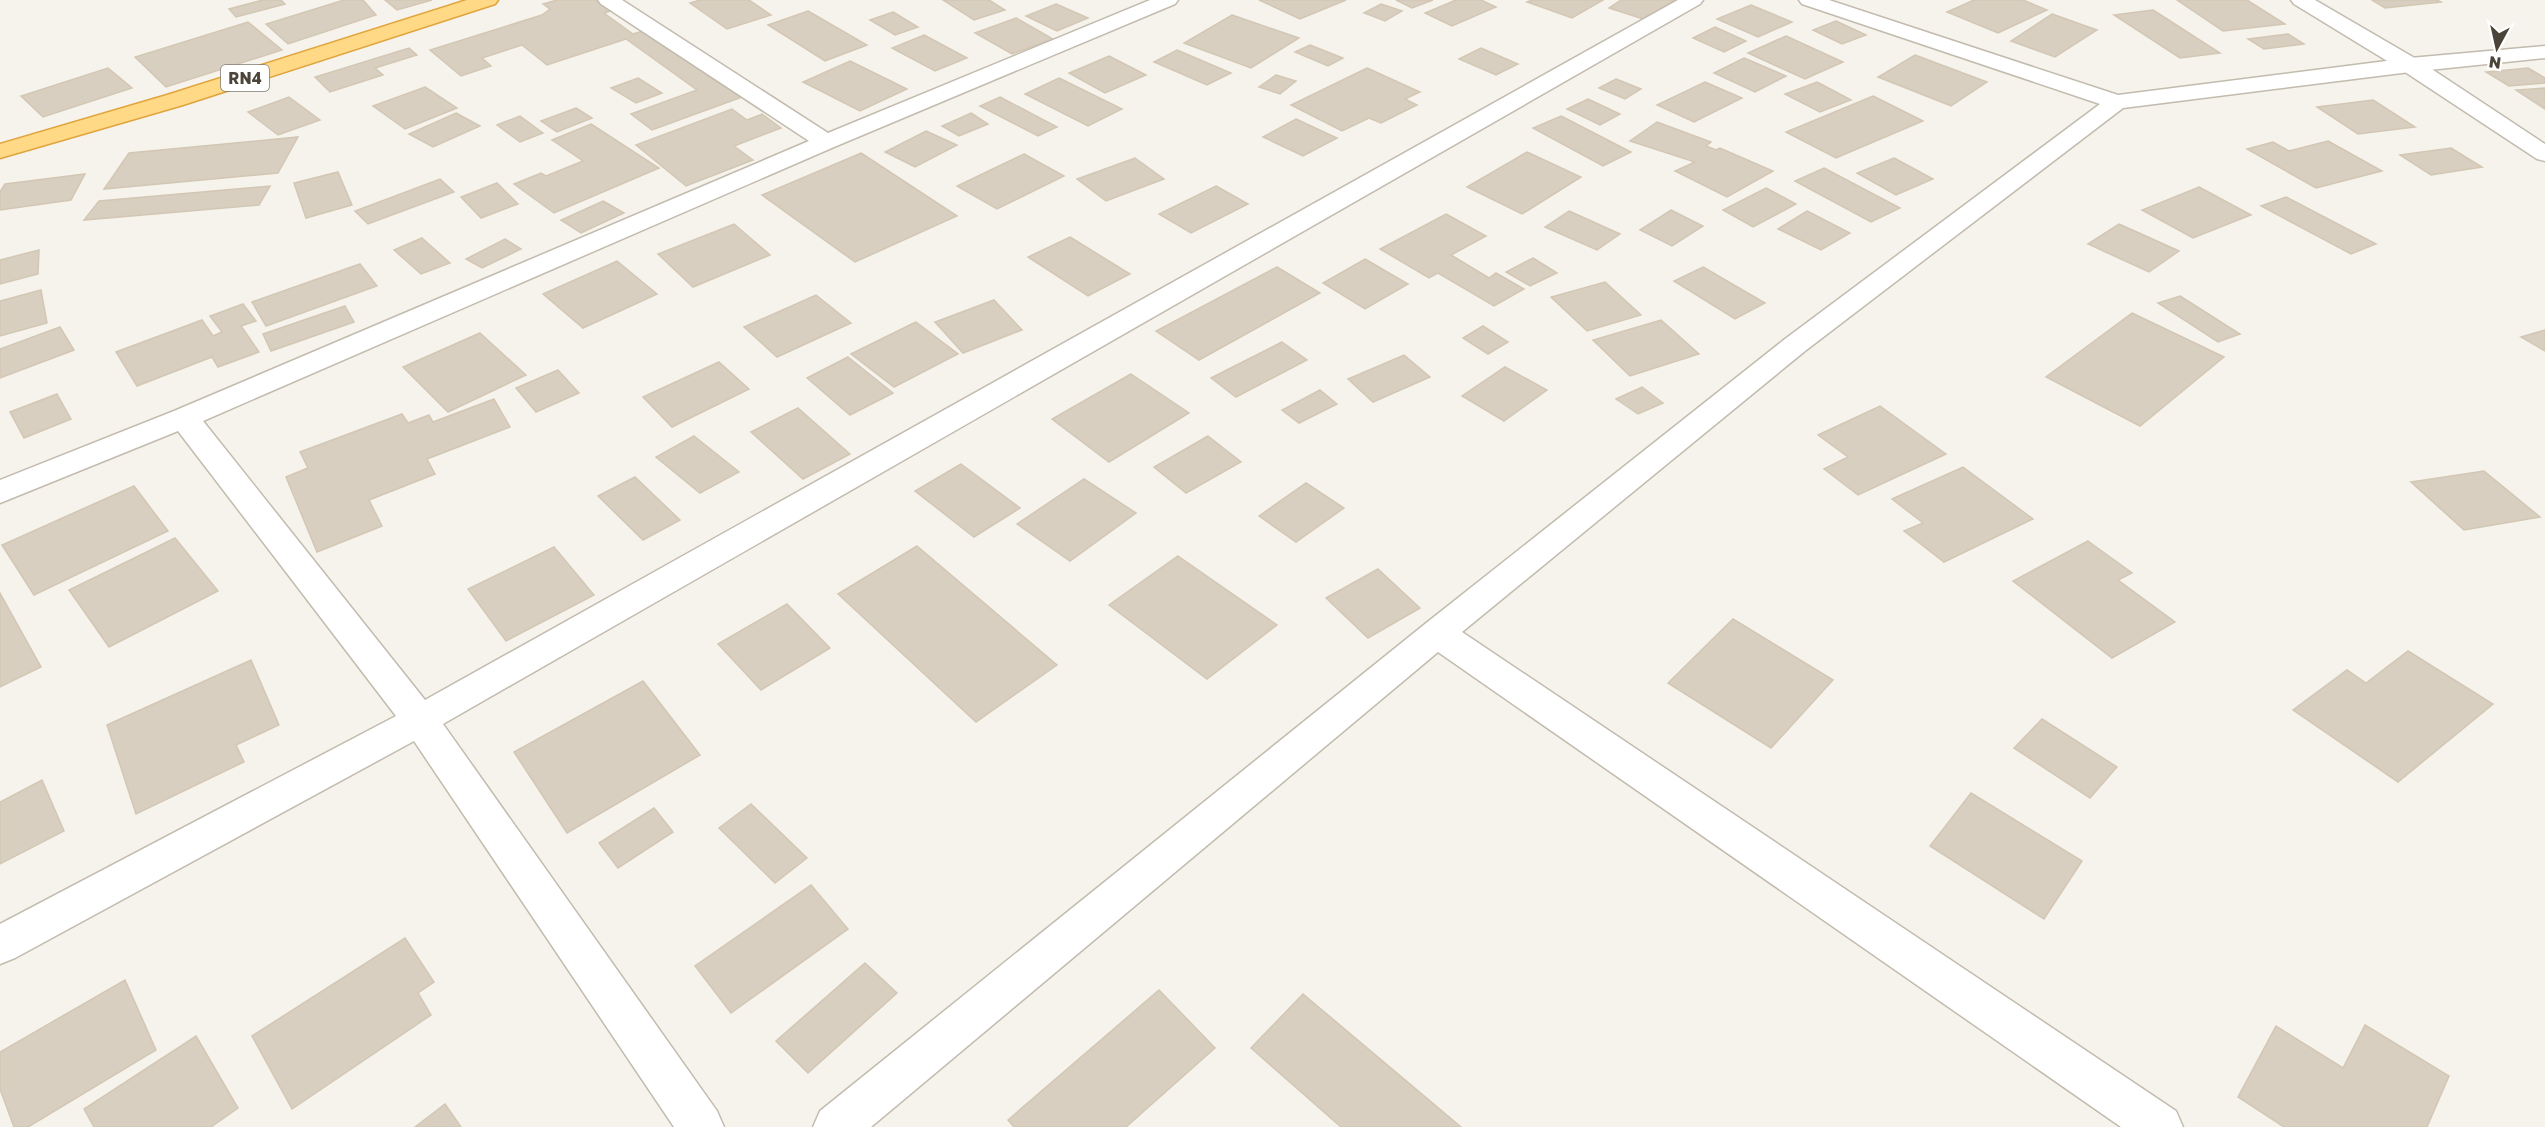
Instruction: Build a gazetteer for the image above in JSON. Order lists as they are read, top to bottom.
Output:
{
  "streets": {
    "highway": ["RN4"]
  },
  "north": "bottom"
}
